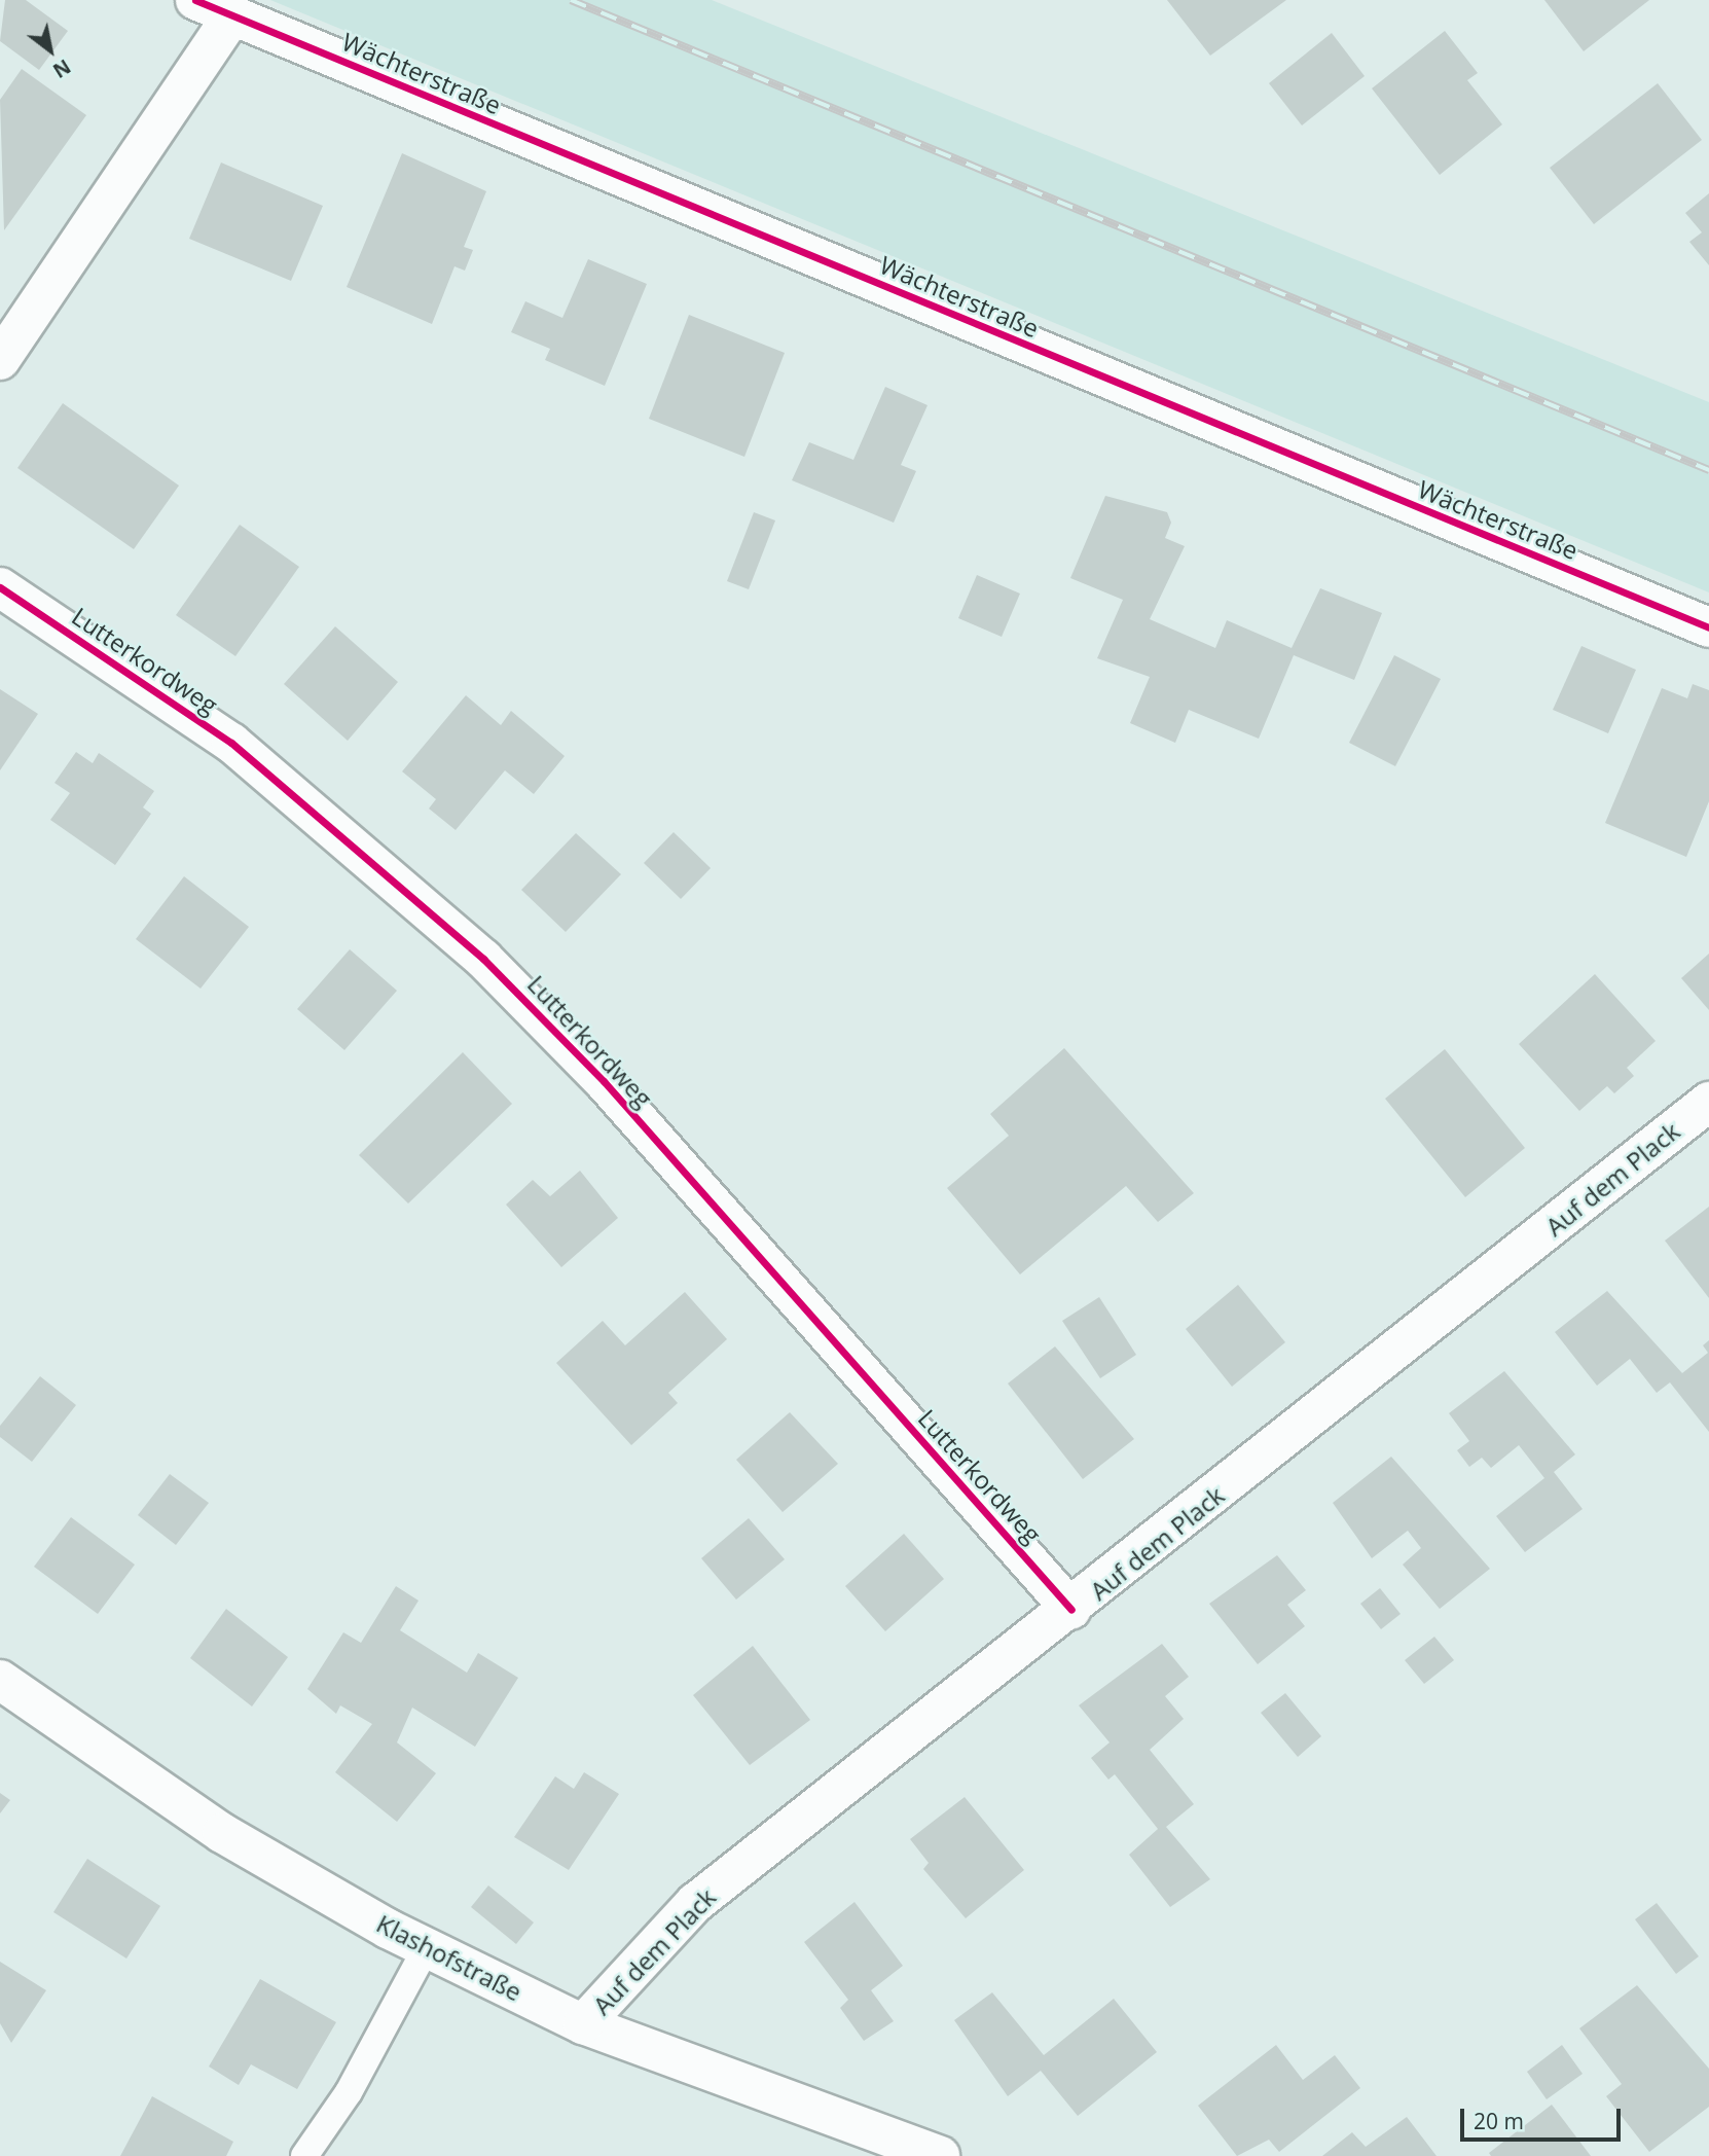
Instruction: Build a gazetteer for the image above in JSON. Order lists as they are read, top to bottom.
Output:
{
  "streets": {
    "street": [
      "Wächterstraße",
      "Lutterkordweg",
      "Auf dem Plack",
      "Klashofstraße"
    ]
  },
  "crossings": [
    ["Lutterkordweg", "Auf dem Plack"],
    ["Auf dem Plack", "Klashofstraße"]
  ],
  "scale_bar": "20 m",
  "north": "bottom right"
}
